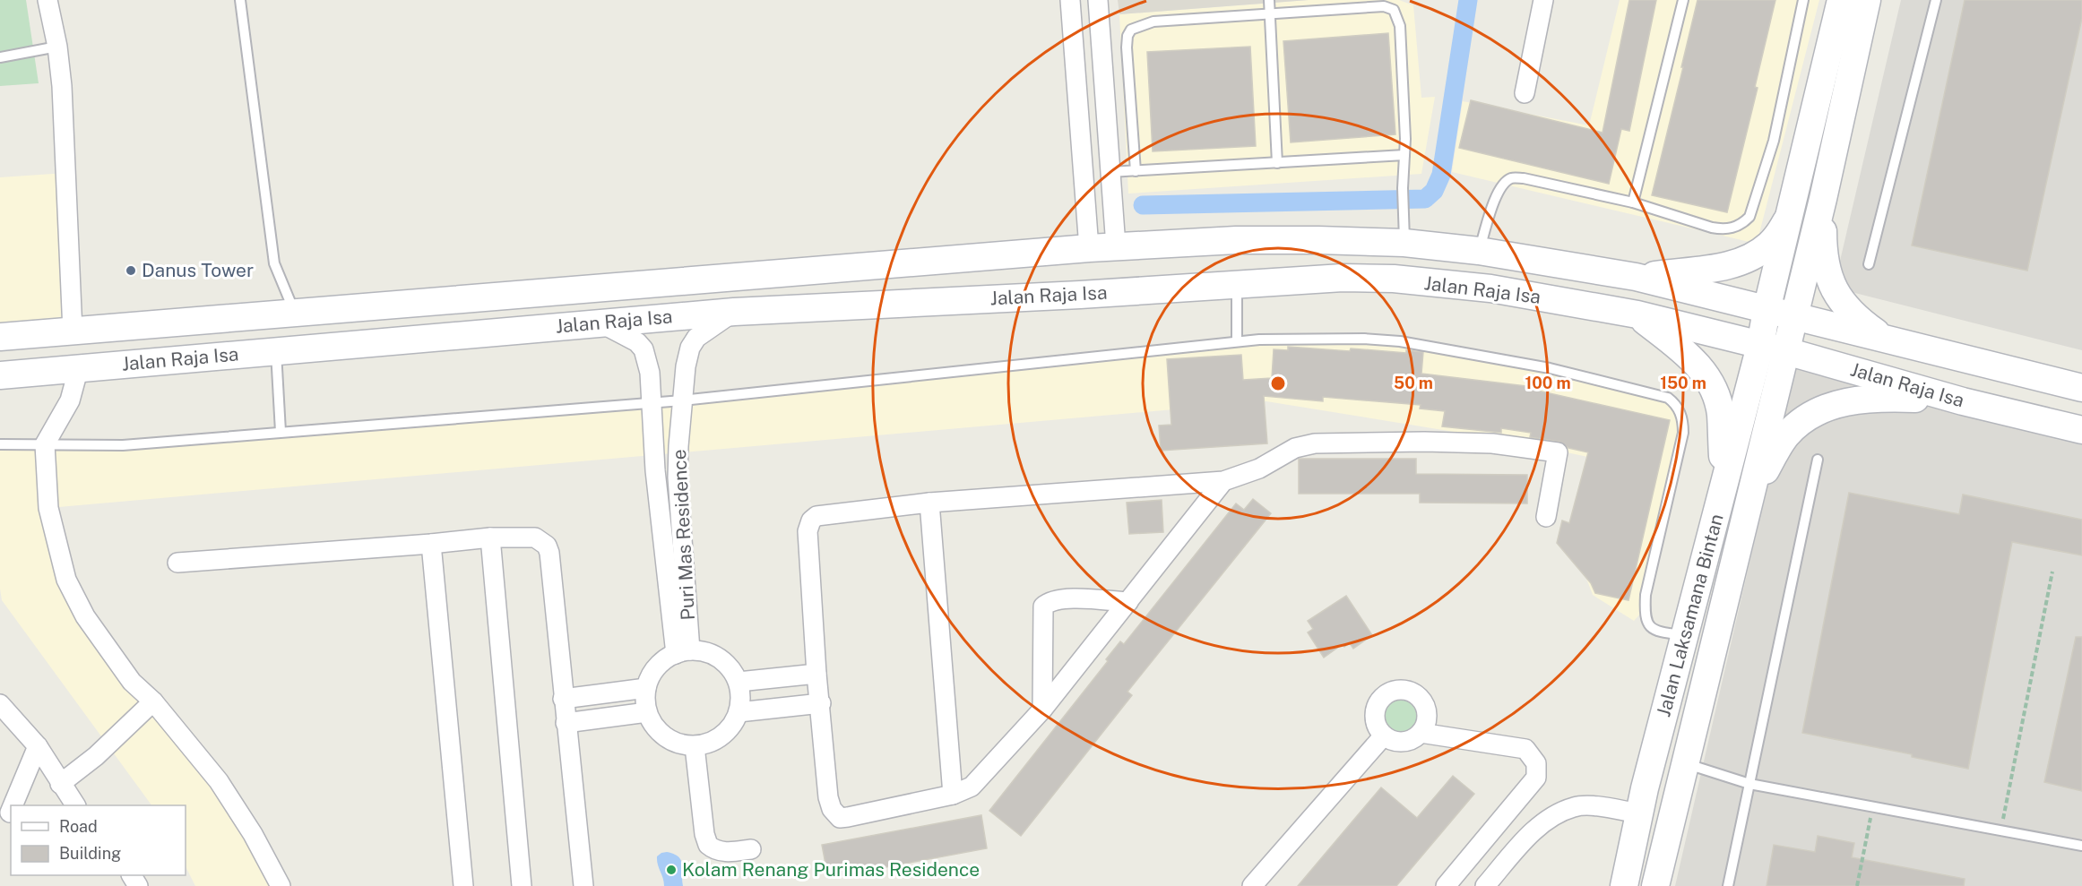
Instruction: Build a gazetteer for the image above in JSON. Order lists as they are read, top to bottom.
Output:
{
  "streets": {
    "main road": ["Jalan Raja Isa", "Jalan Laksamana Bintan"],
    "street": ["Puri Mas Residence"]
  },
  "crossings": [
    ["Jalan Raja Isa", "Puri Mas Residence"],
    ["Jalan Raja Isa", "Jalan Laksamana Bintan"]
  ],
  "places": ["Danus Tower", "Kolam Renang Purimas Residence"],
  "legend": ["Road", "Building"],
  "rings": ["50 m", "100 m", "150 m"]
}
